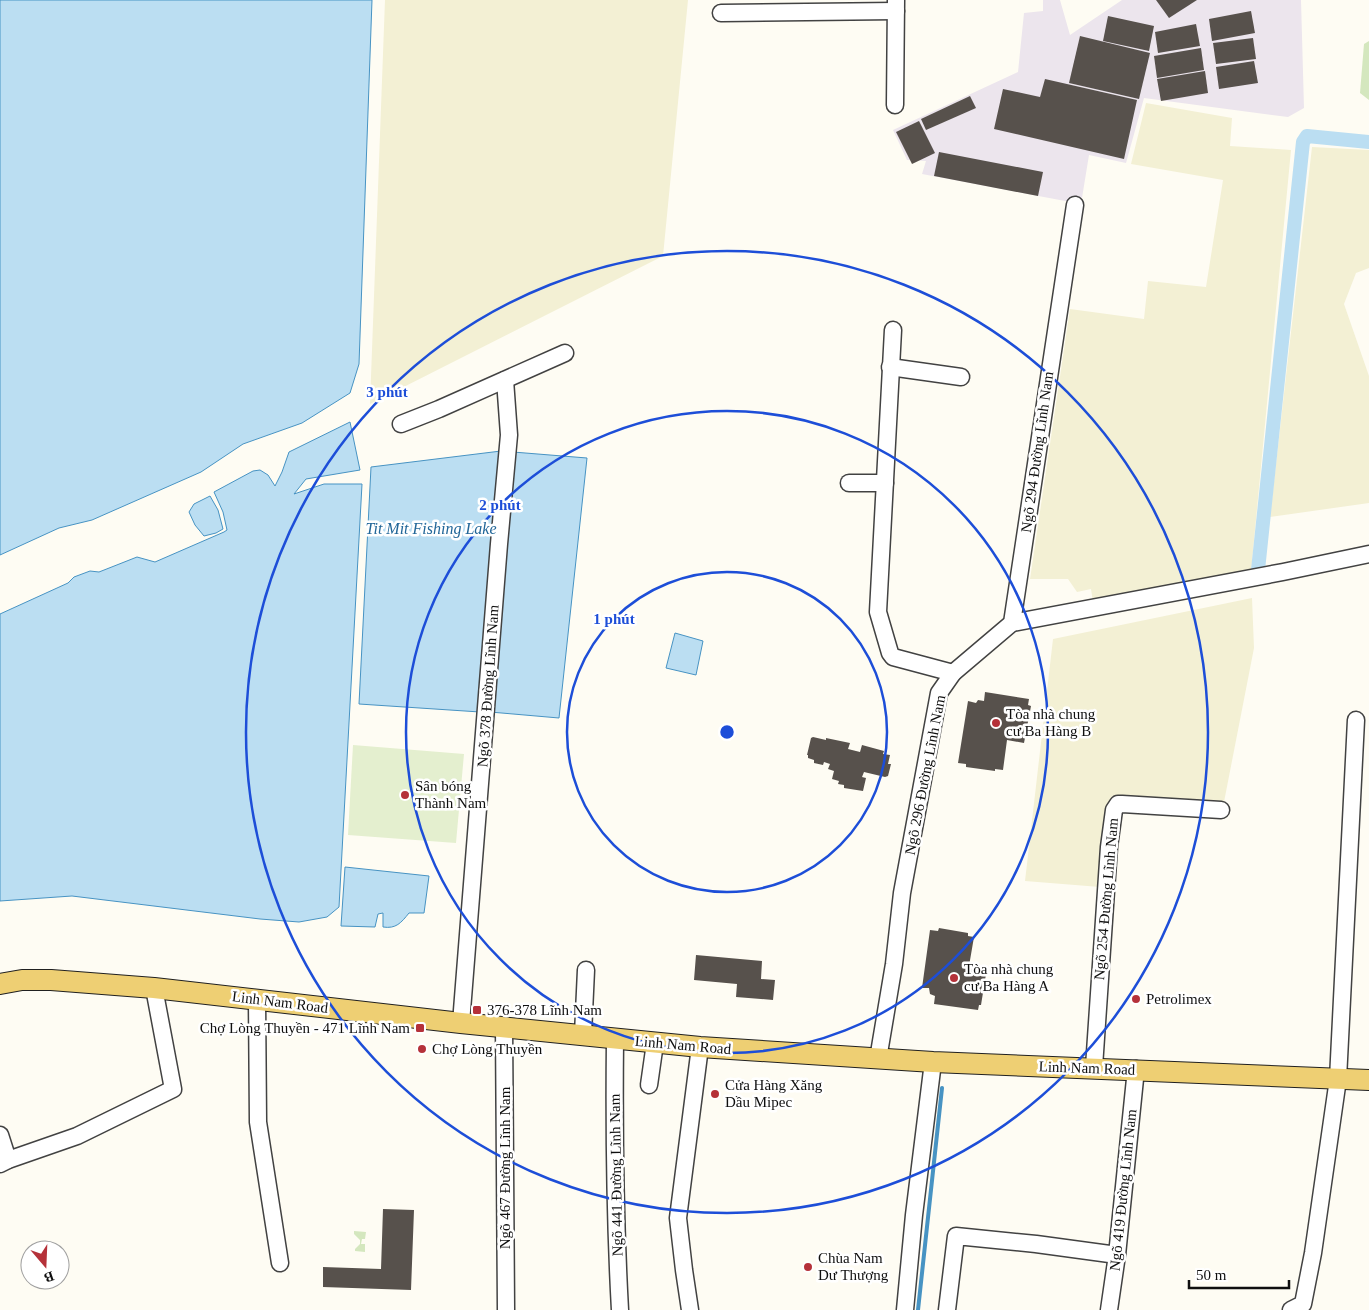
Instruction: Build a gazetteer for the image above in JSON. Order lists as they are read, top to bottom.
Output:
{
  "streets": {
    "main road": ["Linh Nam Road"],
    "street": [
      "Ngõ 294 Đường Lĩnh Nam",
      "Ngõ 378 Đường Lĩnh Nam",
      "Ngõ 296 Đường Lĩnh Nam",
      "Ngõ 254 Đường Lĩnh Nam",
      "Ngõ 467 Đường Lĩnh Nam",
      "Ngõ 441 Đường Lĩnh Nam",
      "Ngõ 419 Đường Lĩnh Nam"
    ]
  },
  "crossings": [
    ["Ngõ 378 Đường Lĩnh Nam", "Linh Nam Road"],
    ["Ngõ 296 Đường Lĩnh Nam", "Linh Nam Road"],
    ["Ngõ 254 Đường Lĩnh Nam", "Linh Nam Road"],
    ["Linh Nam Road", "Ngõ 467 Đường Lĩnh Nam"],
    ["Linh Nam Road", "Ngõ 441 Đường Lĩnh Nam"],
    ["Linh Nam Road", "Ngõ 419 Đường Lĩnh Nam"]
  ],
  "water": ["Tit Mit Fishing Lake"],
  "places": {
    "other": [
      "Tòa nhà chung cư Ba Hàng B",
      "Sân bóng Thành Nam",
      "Tòa nhà chung cư Ba Hàng A",
      "Petrolimex",
      "Chợ Lòng Thuyền",
      "Cửa Hàng Xăng Dầu Mipec",
      "Chùa Nam Dư Thượng"
    ],
    "transit": ["376-378 Lĩnh Nam", "Chợ Lòng Thuyền - 471 Lĩnh Nam"]
  },
  "scale_bar": "50 m",
  "north": "bottom",
  "rings": ["3 phút", "2 phút", "1 phút"]
}
